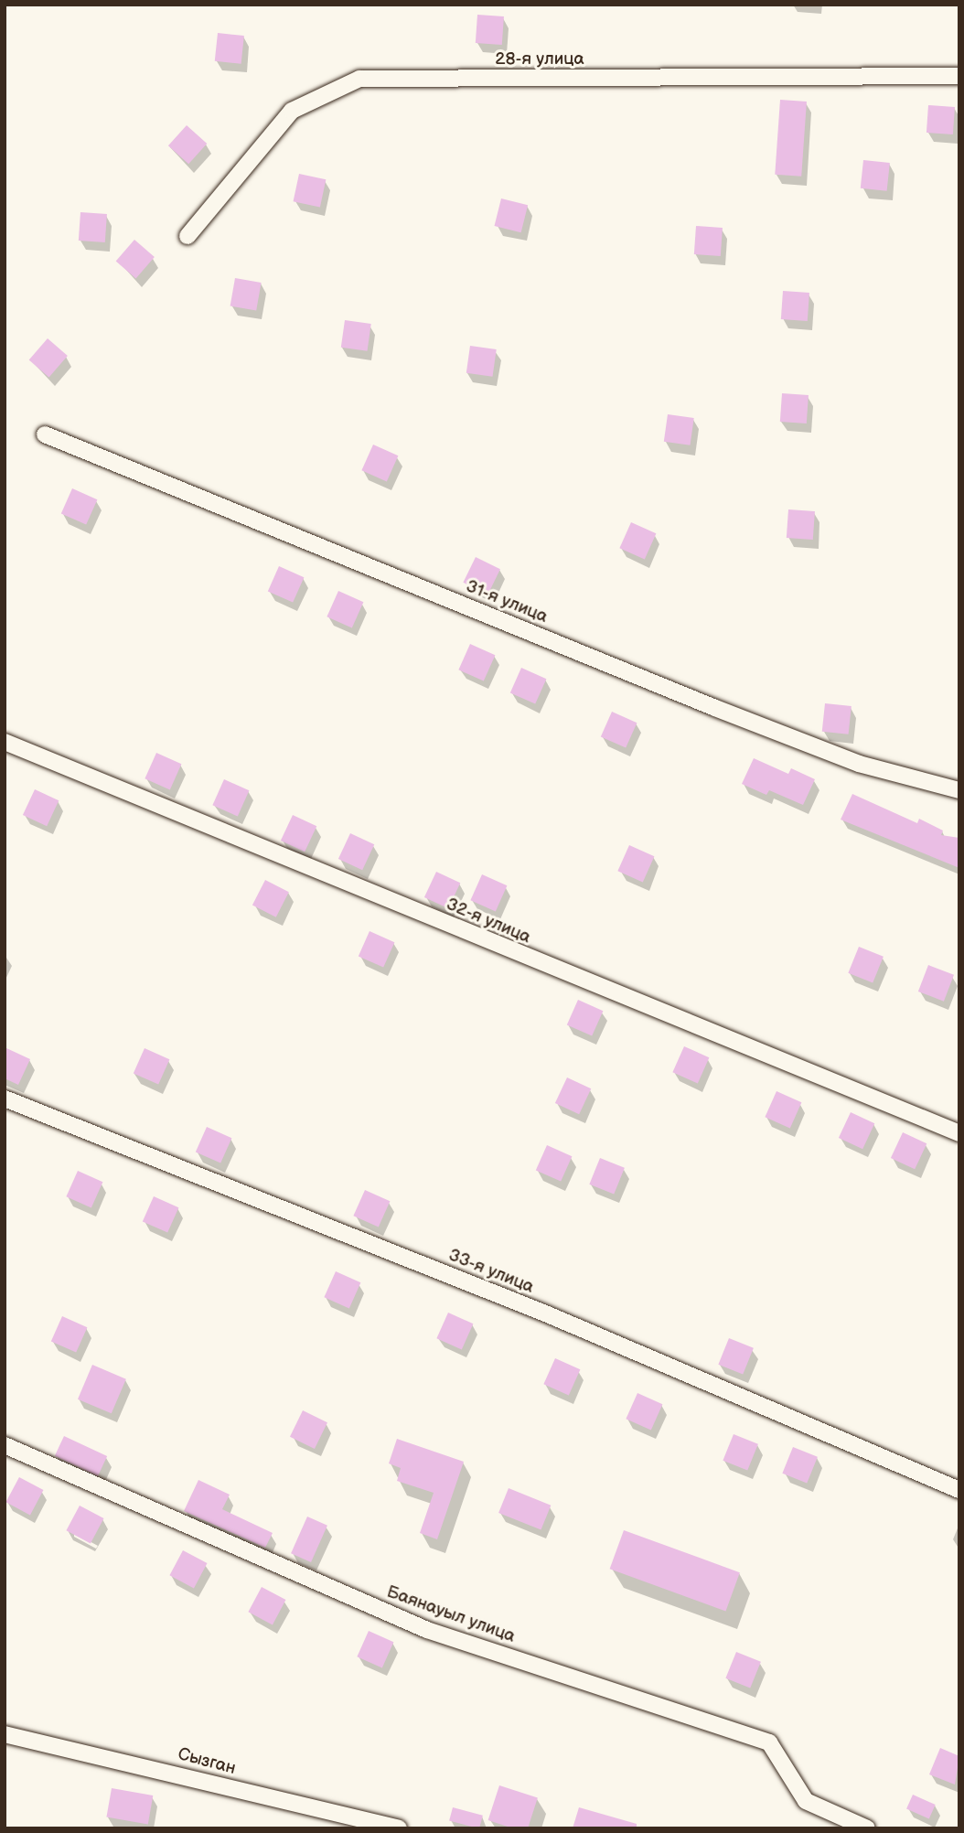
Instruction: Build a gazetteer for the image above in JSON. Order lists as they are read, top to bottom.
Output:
{
  "streets": {
    "street": [
      "28-я улица",
      "31-я улица",
      "32-я улица",
      "33-я улица",
      "Баянауыл улица",
      "Сызган"
    ]
  }
}
